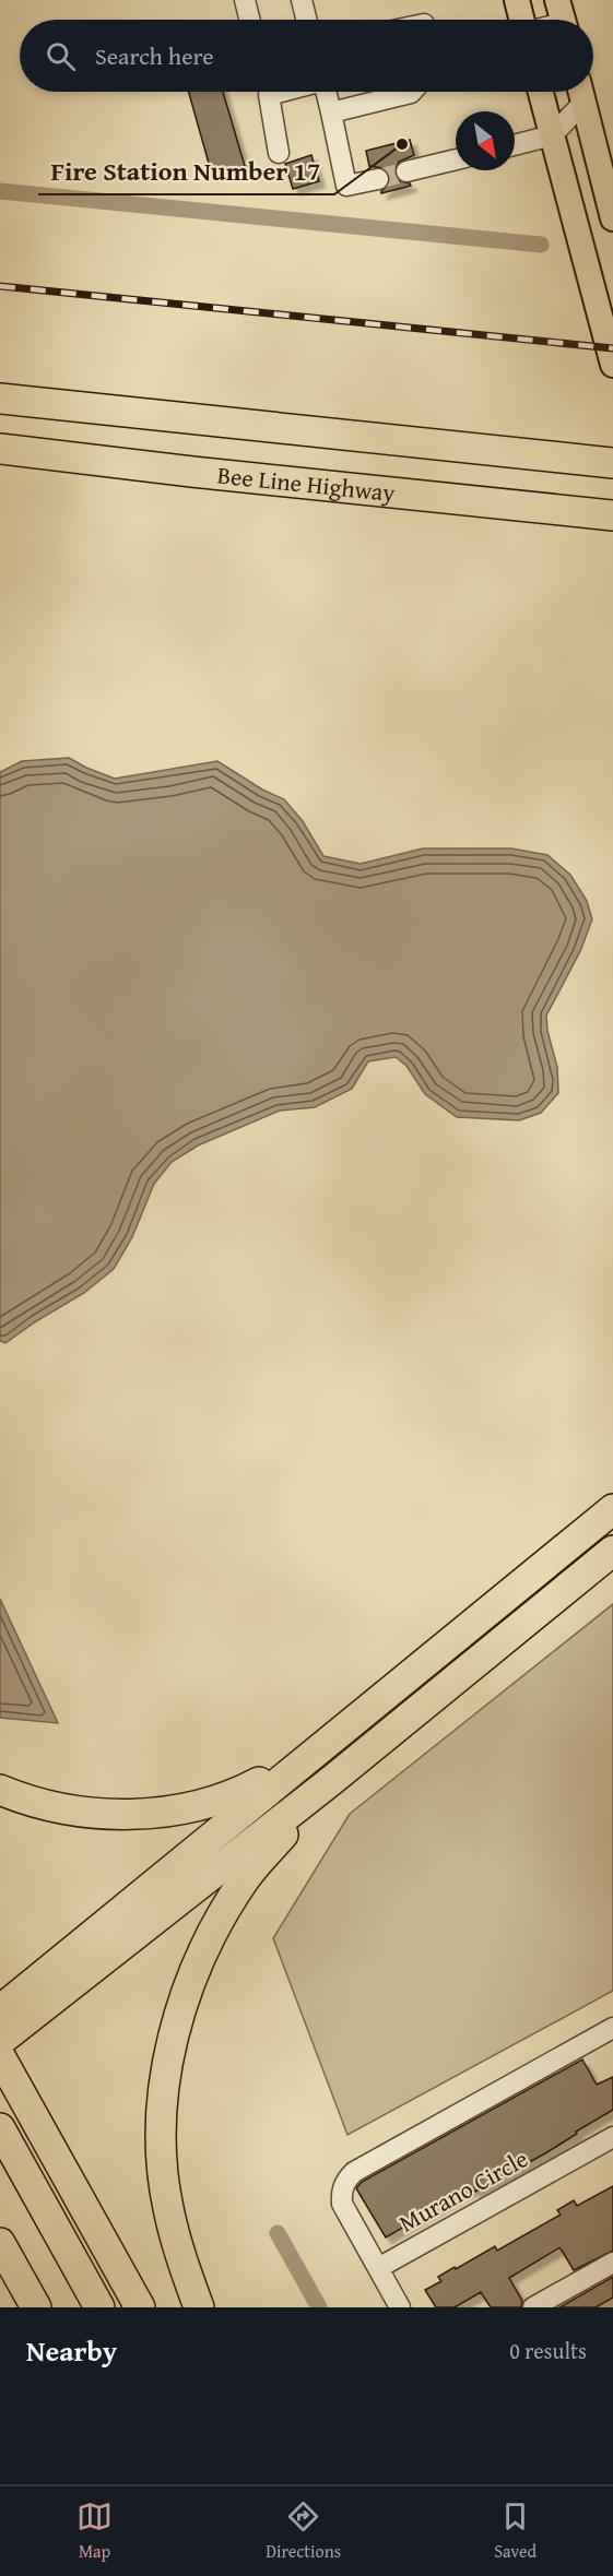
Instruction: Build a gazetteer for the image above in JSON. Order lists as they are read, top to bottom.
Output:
{
  "streets": {
    "highway": ["Bee Line Highway"],
    "street": ["Murano Circle"]
  },
  "places": ["Fire Station Number 17"],
  "north": "bottom right",
  "page": {
    "search": "Search here",
    "heading": ["Nearby", "0 results"],
    "nav": ["Map", "Directions", "Saved"]
  }
}
